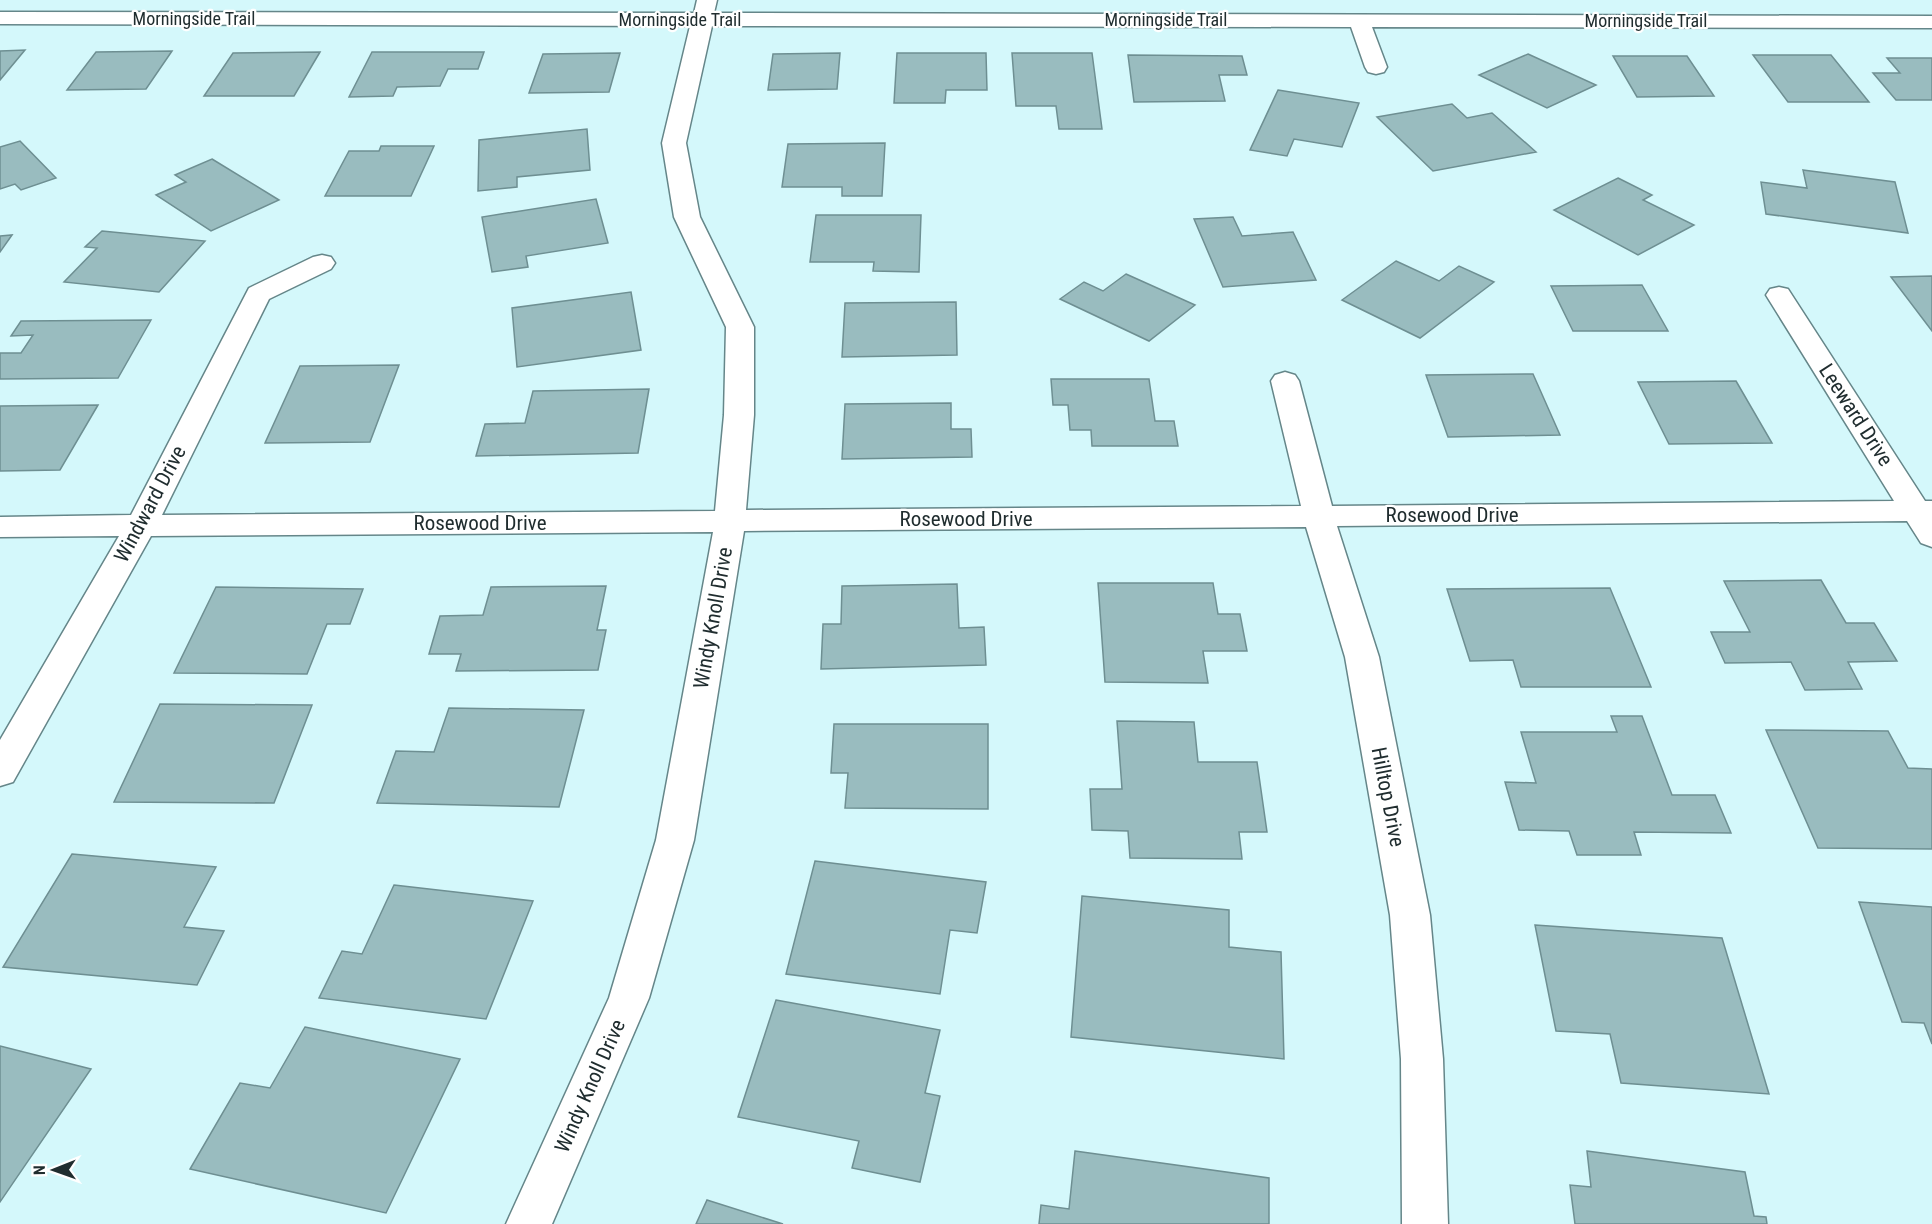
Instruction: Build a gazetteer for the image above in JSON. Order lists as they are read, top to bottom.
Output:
{
  "streets": {
    "street": [
      "Morningside Trail",
      "Leeward Drive",
      "Windward Drive",
      "Rosewood Drive",
      "Windy Knoll Drive",
      "Hilltop Drive"
    ]
  },
  "crossings": [
    ["Morningside Trail", "Windy Knoll Drive"],
    ["Leeward Drive", "Rosewood Drive"],
    ["Windward Drive", "Rosewood Drive"],
    ["Rosewood Drive", "Windy Knoll Drive"],
    ["Rosewood Drive", "Hilltop Drive"]
  ],
  "north": "left"
}
